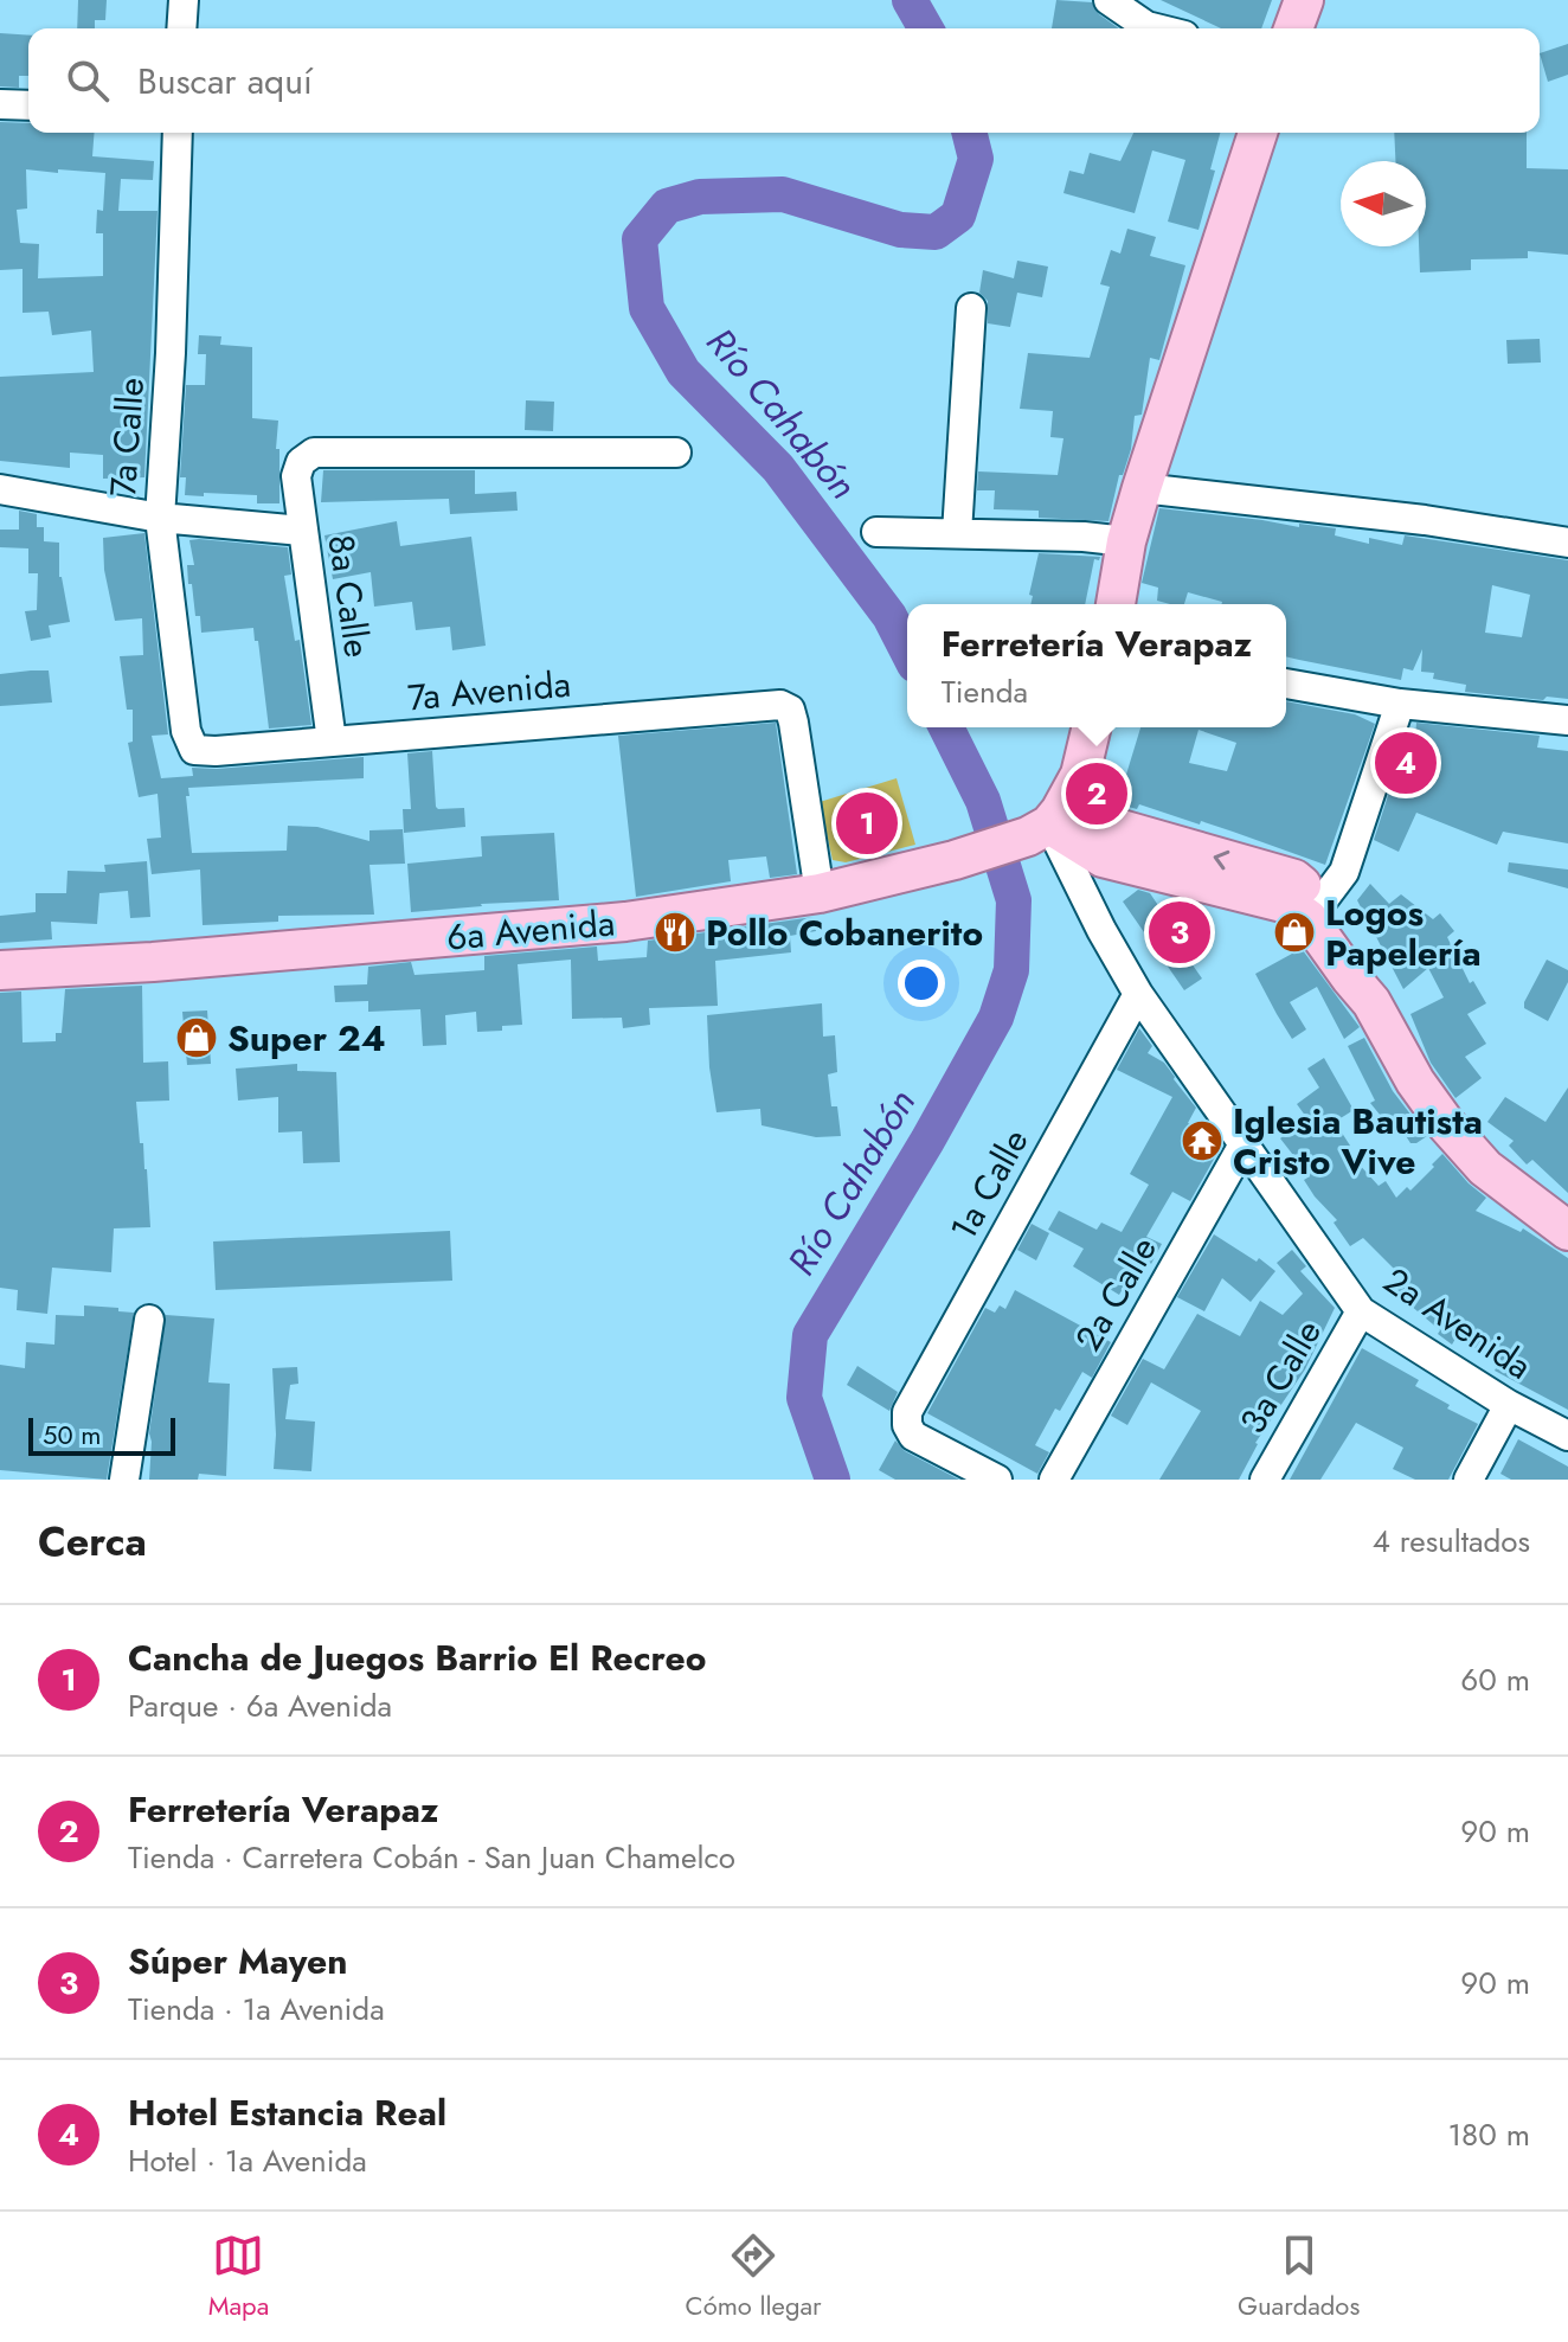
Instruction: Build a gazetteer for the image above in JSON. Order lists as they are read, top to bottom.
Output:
{
  "streets": {
    "main road": ["6a Avenida"],
    "street": [
      "7a Calle",
      "8a Calle",
      "7a Avenida",
      "1a Calle",
      "2a Calle",
      "2a Avenida",
      "3a Calle"
    ]
  },
  "crossings": [
    ["7a Calle", "7a Avenida"],
    ["8a Calle", "7a Avenida"],
    ["7a Avenida", "6a Avenida"],
    ["6a Avenida", "2a Avenida"],
    ["1a Calle", "2a Avenida"],
    ["2a Calle", "2a Avenida"],
    ["2a Avenida", "3a Calle"]
  ],
  "water": ["Río Cahabón"],
  "places": {
    "restaurant": ["Pollo Cobanerito"],
    "shop": ["Logos Papelería", "Super 24"],
    "temple": ["Iglesia Bautista Cristo Vive"]
  },
  "scale_bar": "50 m",
  "north": "left",
  "page": {
    "search": "Buscar aquí",
    "popup": ["Ferretería Verapaz", "Tienda"],
    "pins": [
      "4",
      "2",
      "1",
      "3"
    ],
    "scale": "50 m",
    "heading": ["Cerca", "4 resultados"],
    "list": [
      {
        "mark": "1",
        "name": "Cancha de Juegos Barrio El Recreo",
        "note": "Parque · 6a Avenida",
        "value": "60 m"
      },
      {
        "mark": "2",
        "name": "Ferretería Verapaz",
        "note": "Tienda · Carretera Cobán - San Juan Chamelco",
        "value": "90 m"
      },
      {
        "mark": "3",
        "name": "Súper Mayen",
        "note": "Tienda · 1a Avenida",
        "value": "90 m"
      },
      {
        "mark": "4",
        "name": "Hotel Estancia Real",
        "note": "Hotel · 1a Avenida",
        "value": "180 m"
      }
    ],
    "nav": ["Mapa", "Cómo llegar", "Guardados"]
  }
}
